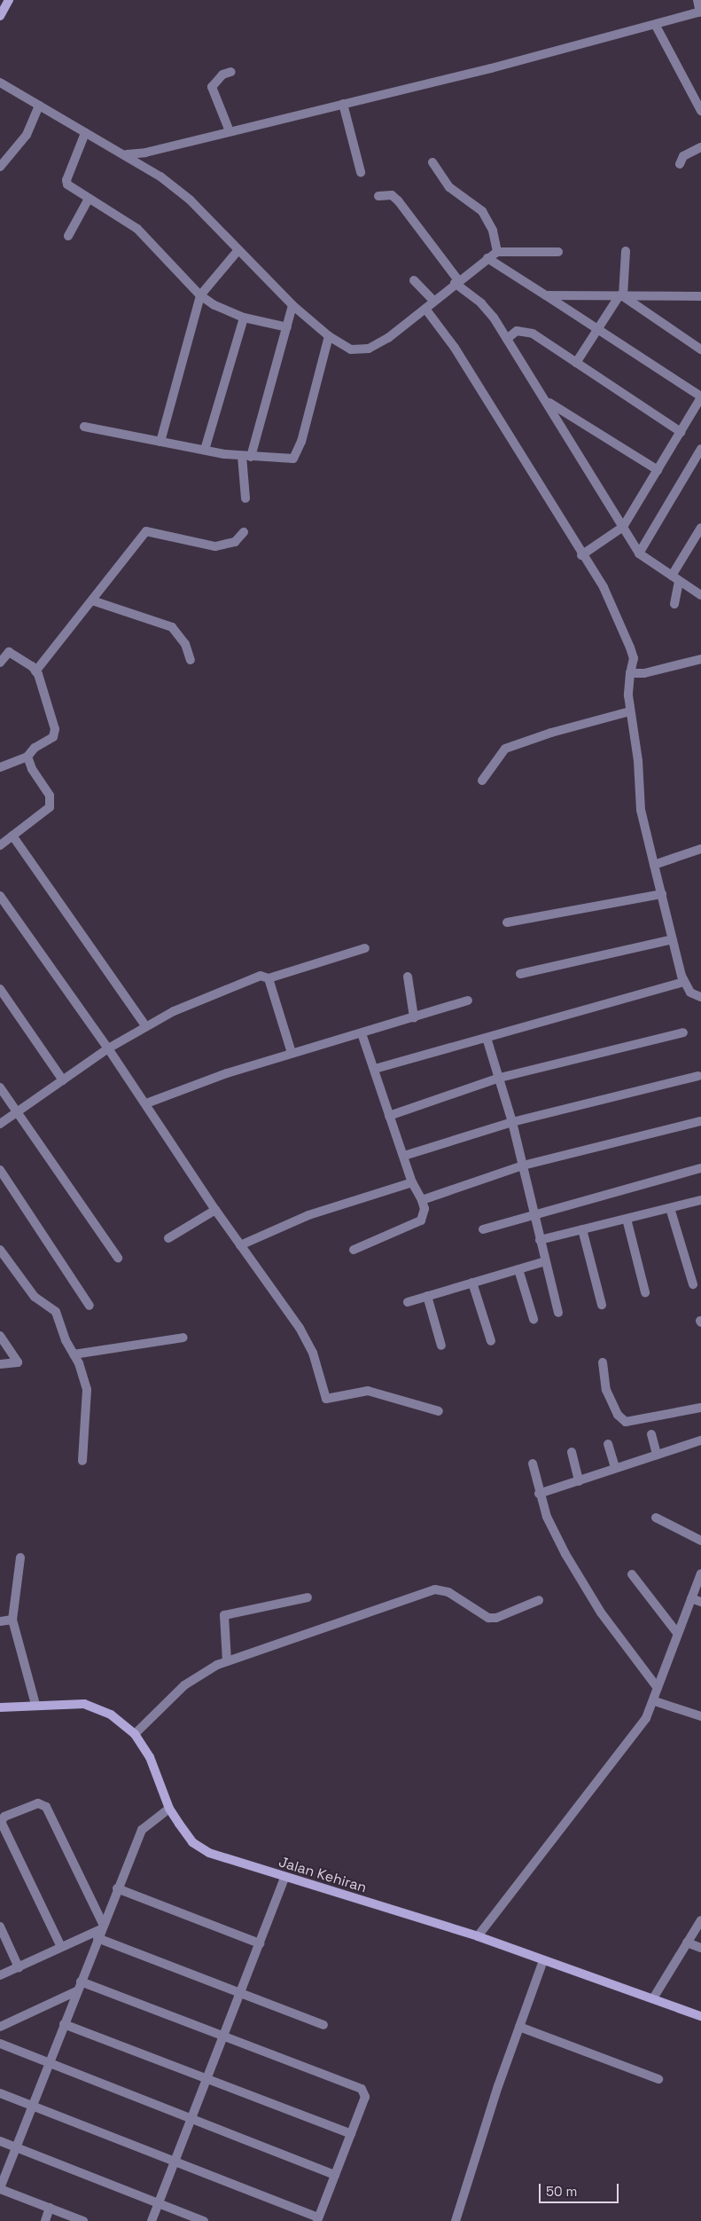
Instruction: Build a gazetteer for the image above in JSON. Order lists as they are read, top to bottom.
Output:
{
  "streets": {
    "street": ["Jalan Kehiran"]
  },
  "scale_bar": "50 m"
}
